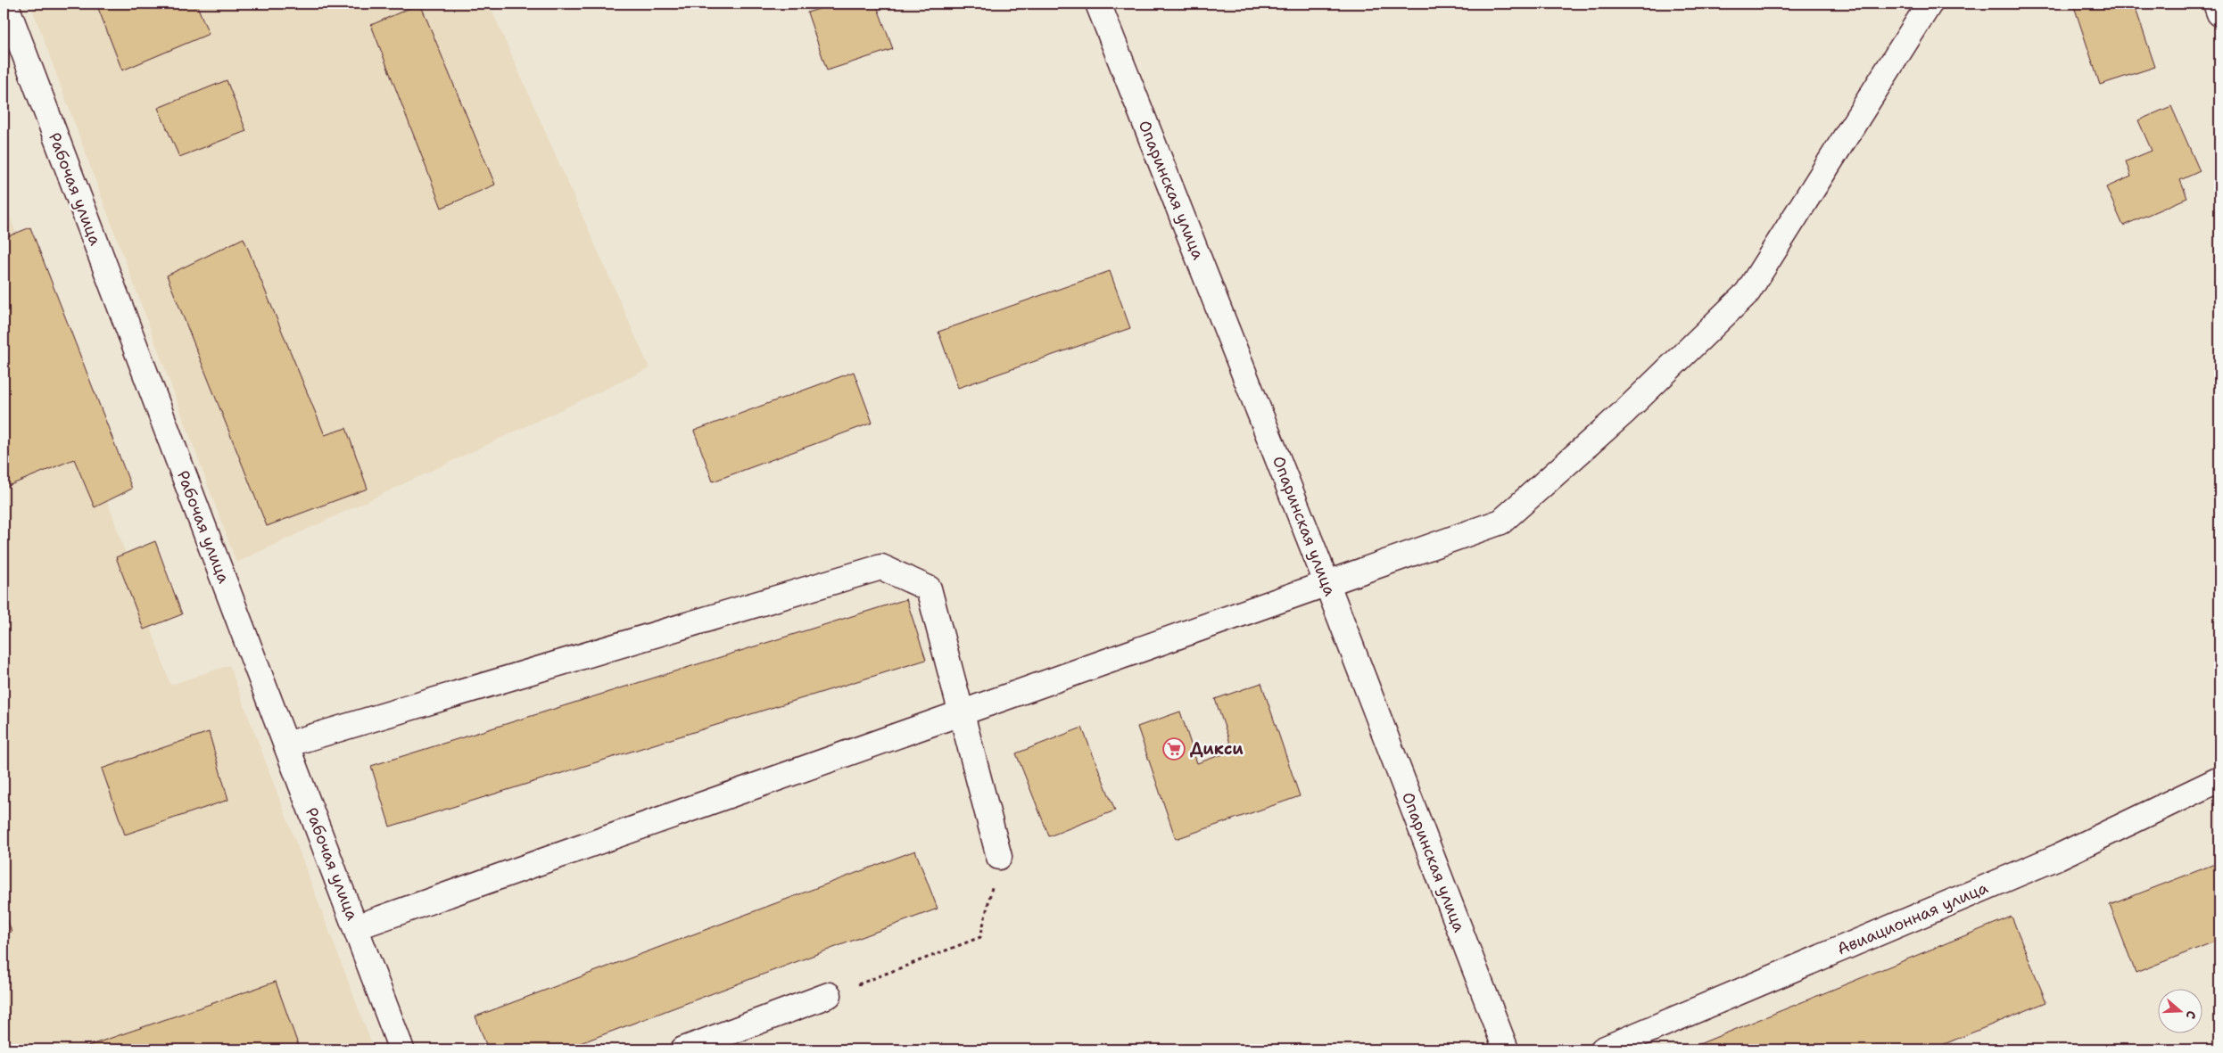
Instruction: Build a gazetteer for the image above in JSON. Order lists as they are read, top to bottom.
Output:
{
  "streets": {
    "street": ["Рабочая улица", "Опаринская улица", "Авиационная улица"]
  },
  "places": {
    "supermarket": ["Дикси"]
  },
  "north": "right"
}
